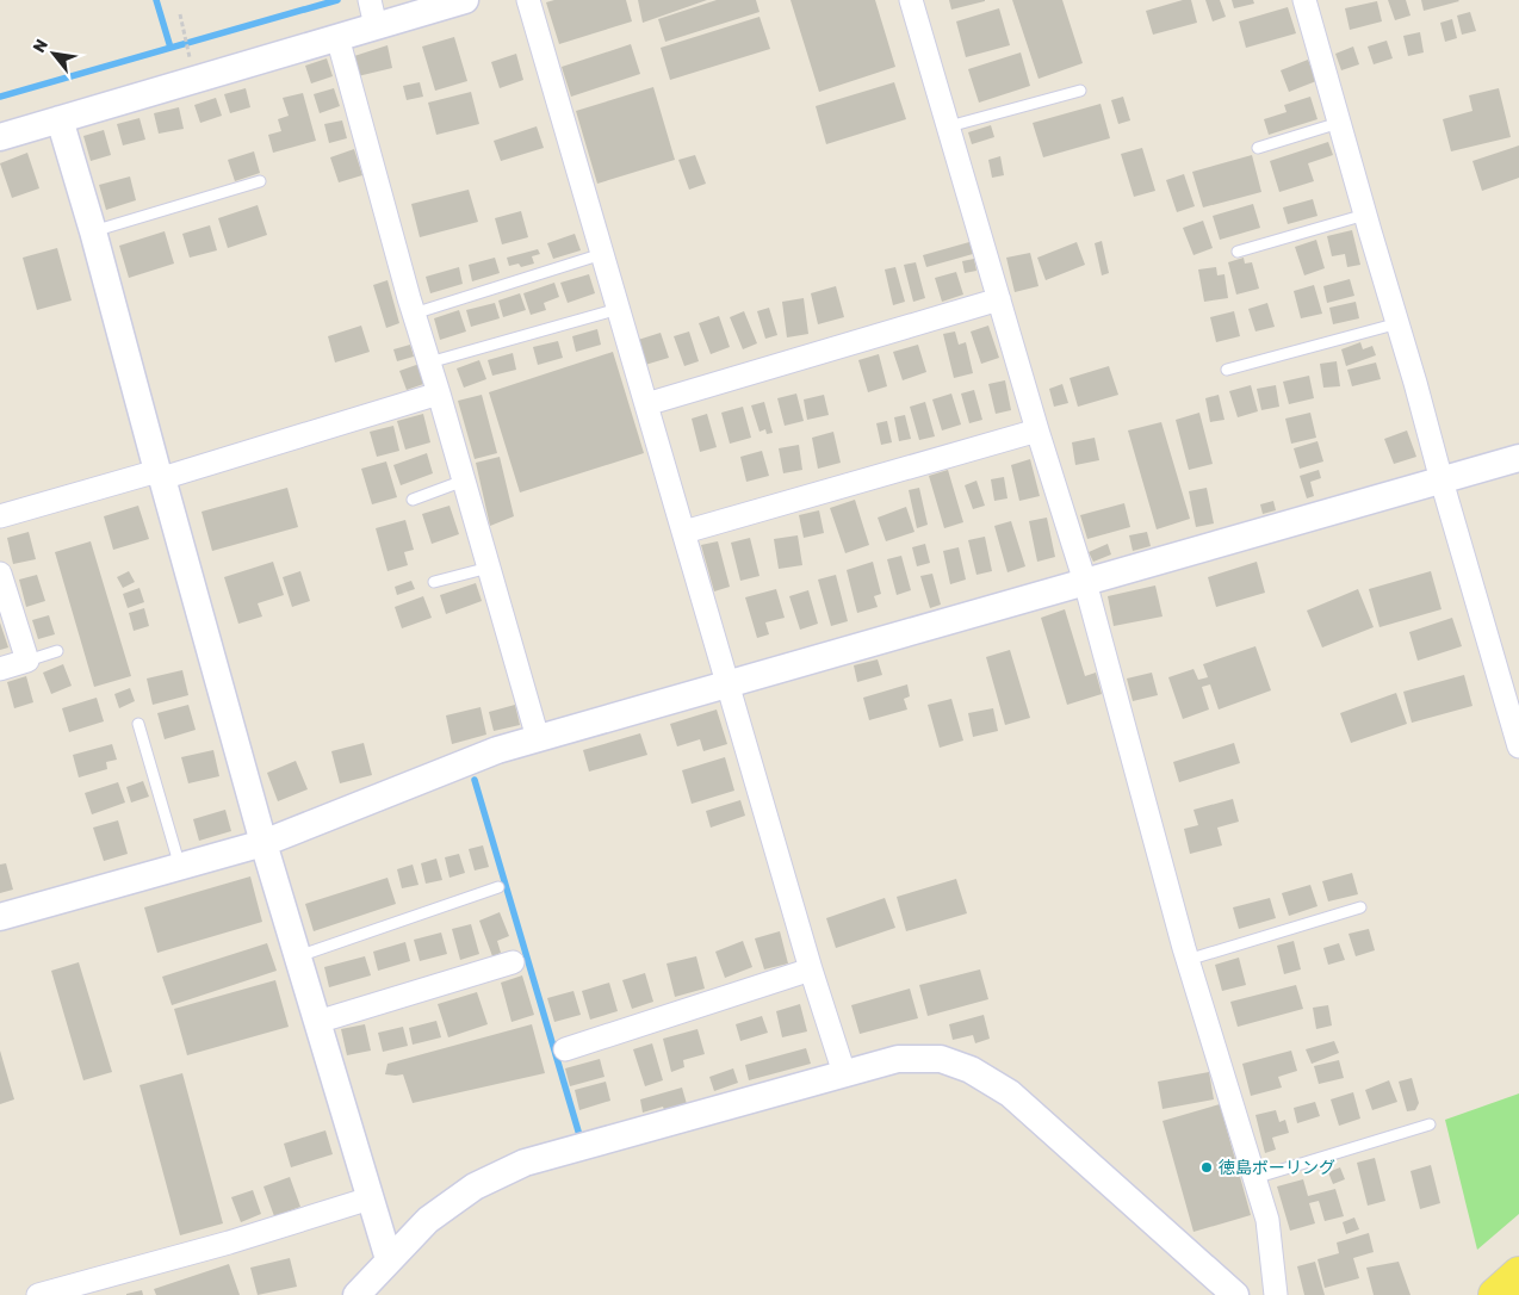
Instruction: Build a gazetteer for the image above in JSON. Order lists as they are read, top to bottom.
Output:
{
  "places": ["徳島ボーリング"],
  "north": "top left"
}
